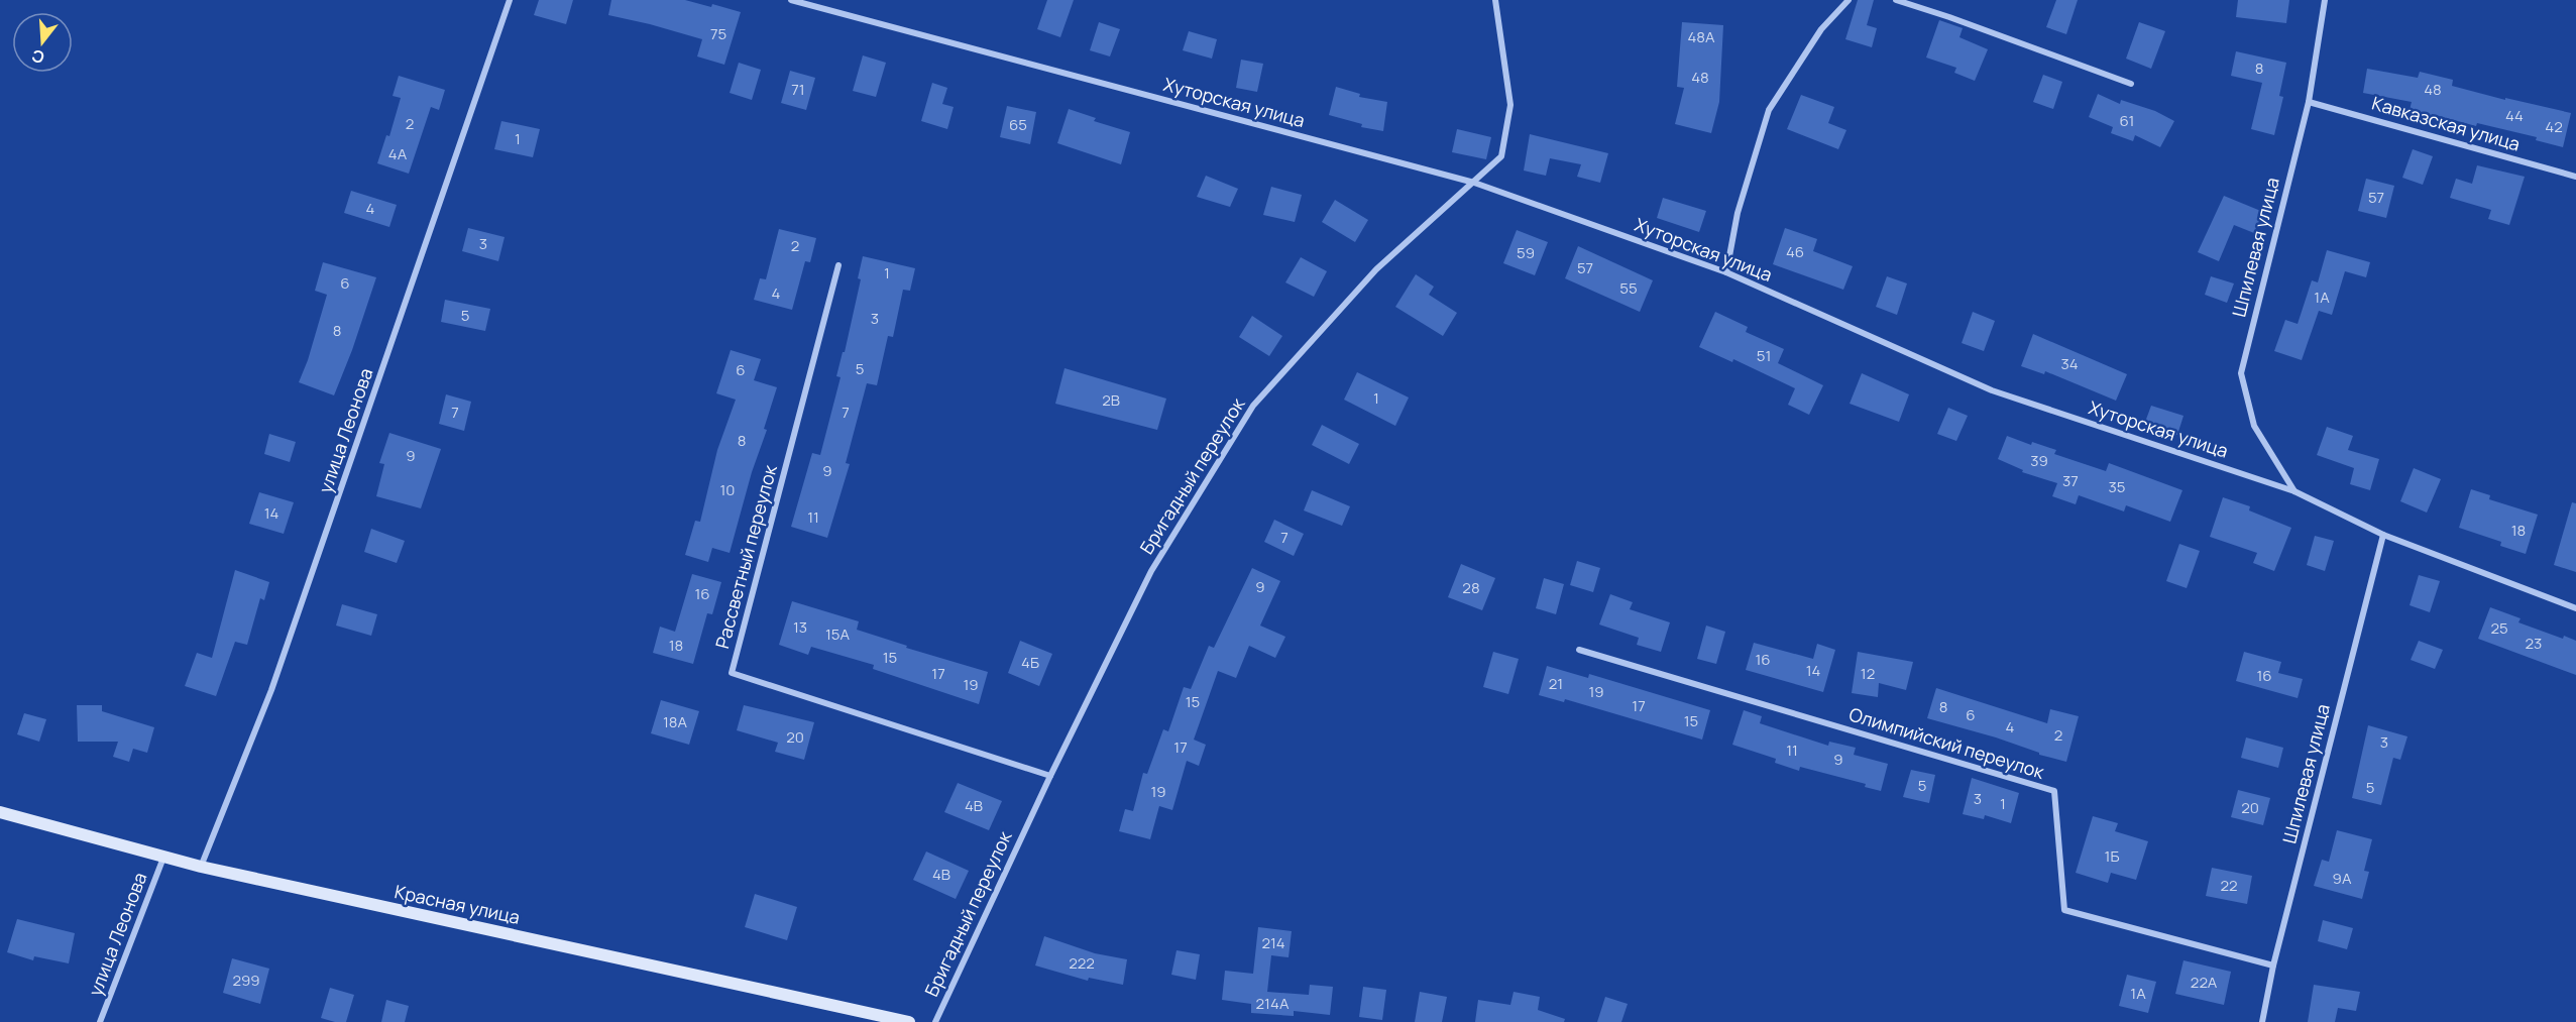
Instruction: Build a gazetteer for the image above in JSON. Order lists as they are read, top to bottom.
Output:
{
  "streets": {
    "main road": ["Красная улица"],
    "street": [
      "Хуторская улица",
      "Кавказская улица",
      "Шпилевая улица",
      "улица Леонова",
      "Бригадный переулок",
      "Рассветный переулок",
      "Олимпийский переулок"
    ]
  },
  "crossings": [
    ["Хуторская улица", "Шпилевая улица"],
    ["Хуторская улица", "Бригадный переулок"],
    ["Кавказская улица", "Шпилевая улица"],
    ["Шпилевая улица", "Олимпийский переулок"],
    ["улица Леонова", "Красная улица"],
    ["Бригадный переулок", "Рассветный переулок"]
  ],
  "house_numbers": [
    "75",
    "48А",
    "8",
    "48",
    "71",
    "48",
    "44",
    "61",
    "2",
    "65",
    "42",
    "1",
    "4А",
    "57",
    "4",
    "3",
    "2",
    "46",
    "59",
    "57",
    "1",
    "6",
    "55",
    "4",
    "1А",
    "5",
    "3",
    "8",
    "51",
    "34",
    "5",
    "6",
    "1",
    "2В",
    "7",
    "7",
    "8",
    "9",
    "39",
    "9",
    "37",
    "35",
    "10",
    "14",
    "11",
    "18",
    "7",
    "9",
    "28",
    "16",
    "13",
    "25",
    "15А",
    "23",
    "18",
    "15",
    "16",
    "4Б",
    "14",
    "17",
    "12",
    "16",
    "21",
    "19",
    "19",
    "15",
    "17",
    "8",
    "6",
    "15",
    "18А",
    "4",
    "2",
    "20",
    "3",
    "17",
    "11",
    "9",
    "5",
    "5",
    "19",
    "3",
    "1",
    "4В",
    "20",
    "1Б",
    "4В",
    "9А",
    "22",
    "214",
    "222",
    "299",
    "22А",
    "1А",
    "214А"
  ],
  "north": "bottom"
}
